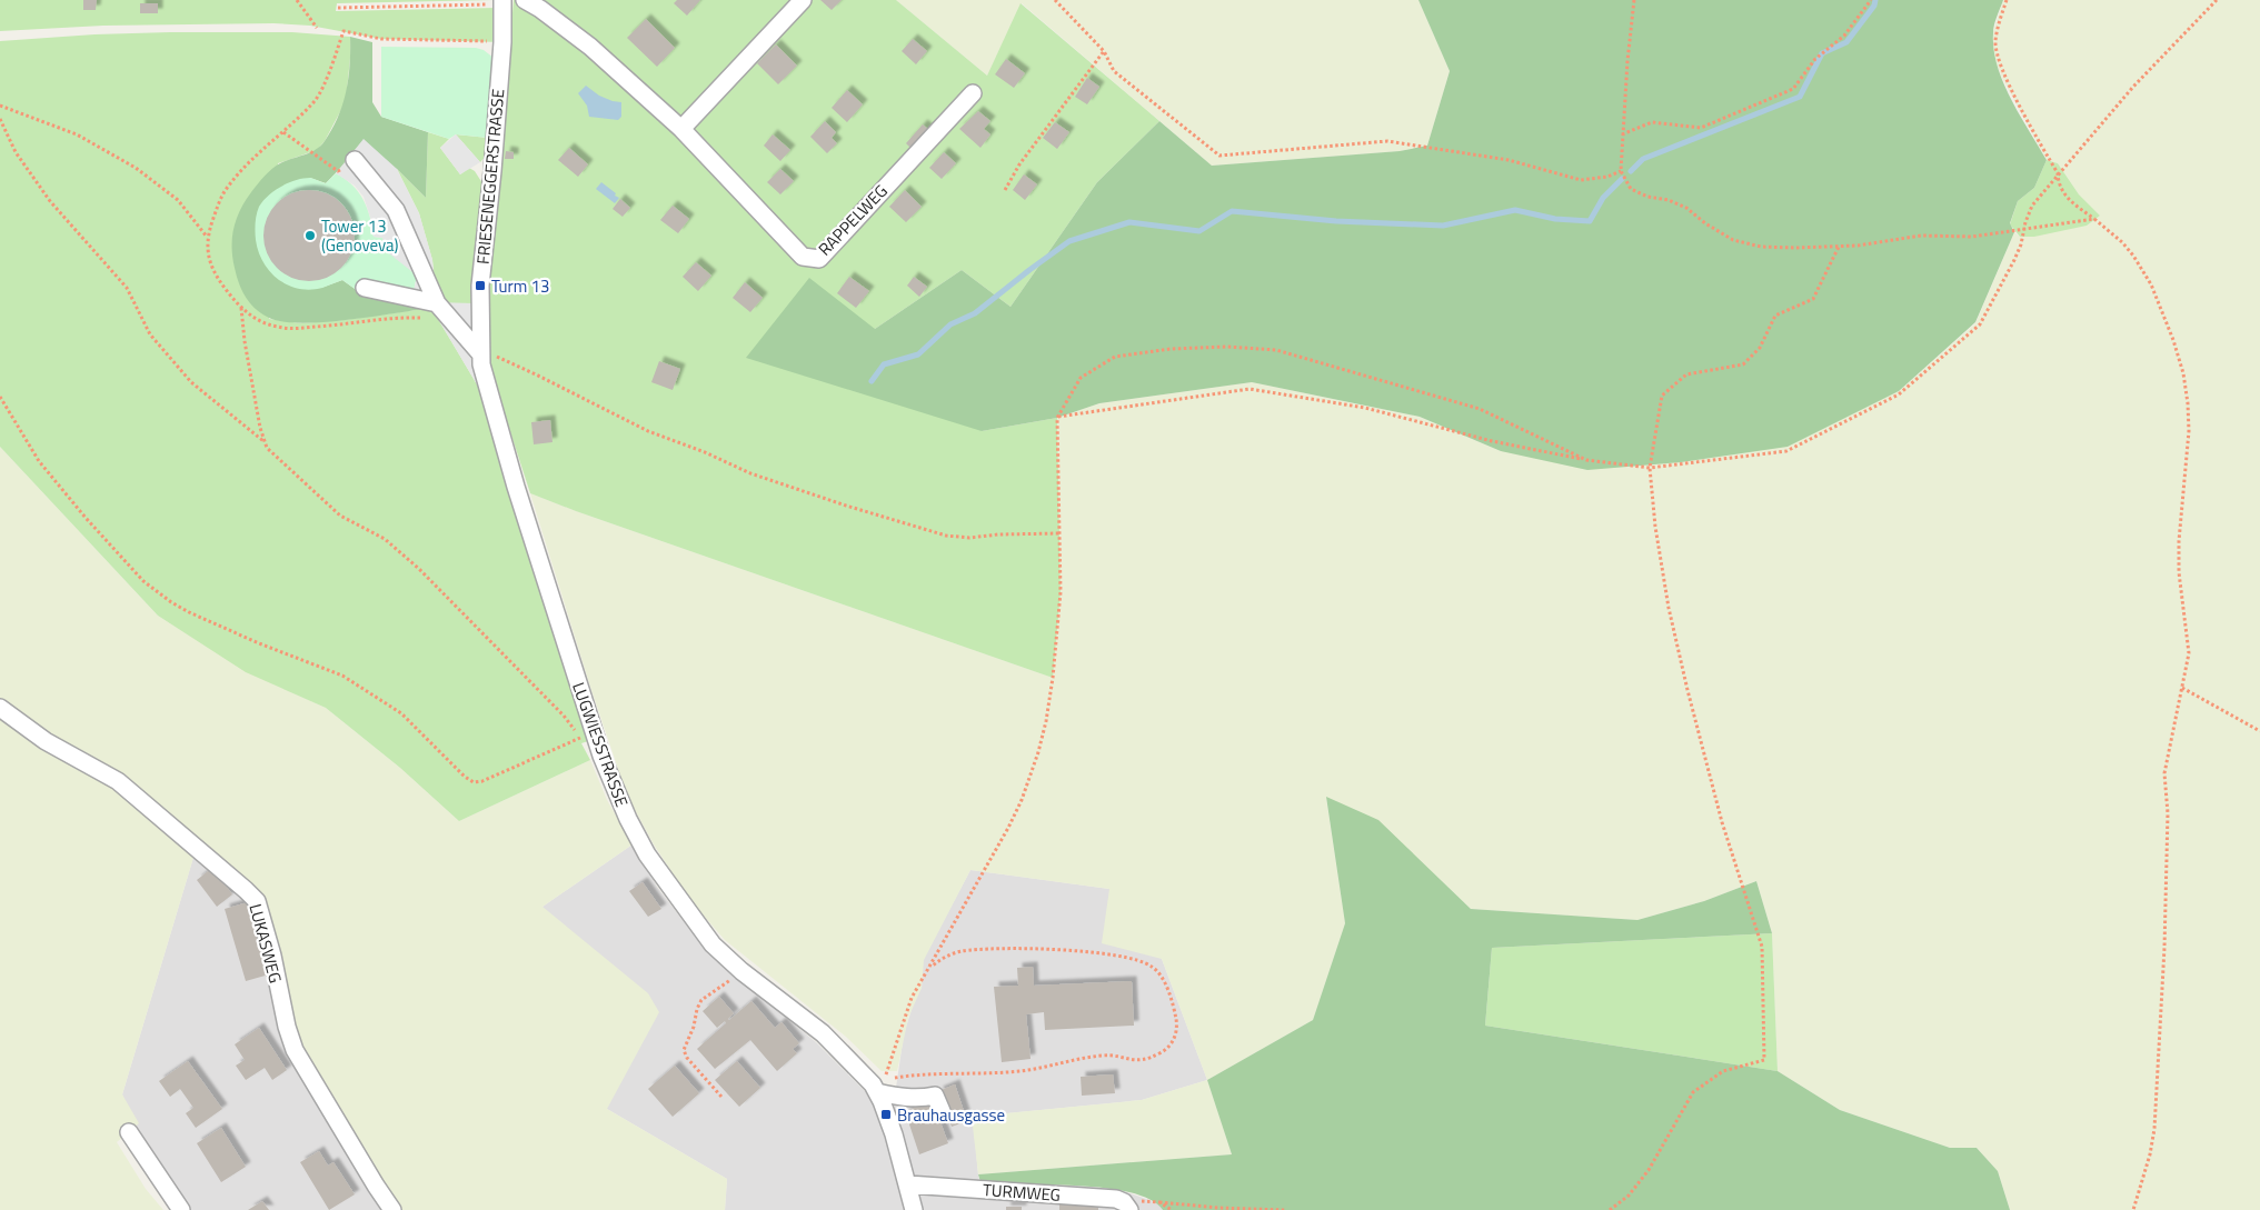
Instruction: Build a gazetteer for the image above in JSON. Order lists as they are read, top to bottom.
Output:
{
  "streets": {
    "street": [
      "FRIESENEGGERSTRASSE",
      "RAPPELWEG",
      "LUGWIESSTRASSE",
      "LUKASWEG",
      "TURMWEG"
    ]
  },
  "crossings": [
    ["FRIESENEGGERSTRASSE", "LUGWIESSTRASSE"],
    ["LUGWIESSTRASSE", "TURMWEG"]
  ],
  "places": {
    "other": ["Tower 13 (Genoveva)"],
    "transit": ["Turm 13", "Brauhausgasse"]
  }
}
